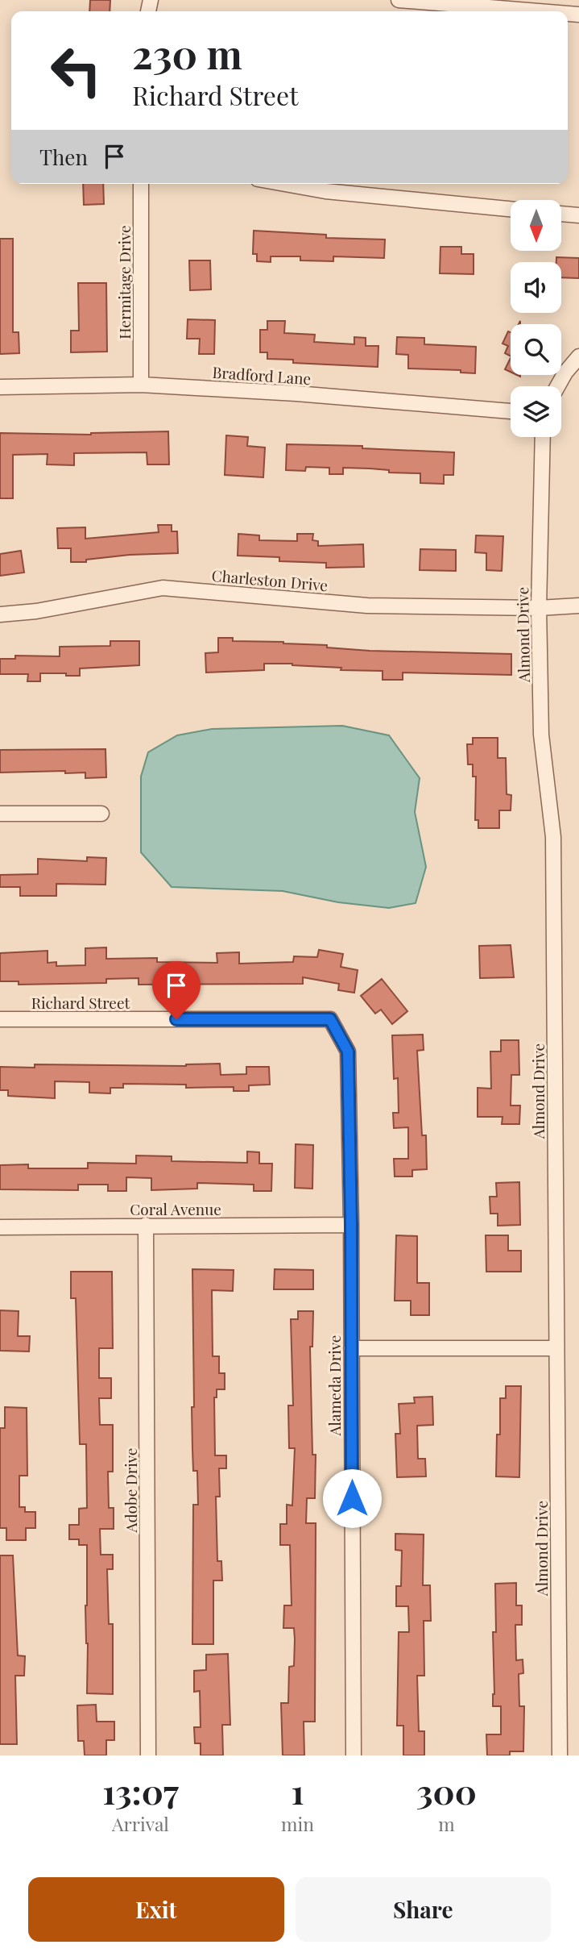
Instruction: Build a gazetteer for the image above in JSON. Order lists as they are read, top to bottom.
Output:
{
  "streets": {
    "street": [
      "Hermitage Drive",
      "Bradford Lane",
      "Charleston Drive",
      "Almond Drive",
      "Richard Street",
      "Coral Avenue",
      "Alameda Drive",
      "Adobe Drive"
    ]
  },
  "crossings": [
    ["Hermitage Drive", "Bradford Lane"],
    ["Charleston Drive", "Almond Drive"],
    ["Richard Street", "Alameda Drive"],
    ["Coral Avenue", "Alameda Drive"],
    ["Coral Avenue", "Adobe Drive"]
  ],
  "north": "bottom",
  "page": {
    "turn": ["230 m", "Richard Street"],
    "then": "Then",
    "eta": [
      "13:07",
      "Arrival",
      "1",
      "min",
      "300",
      "m"
    ],
    "buttons": ["Exit", "Share"]
  }
}
